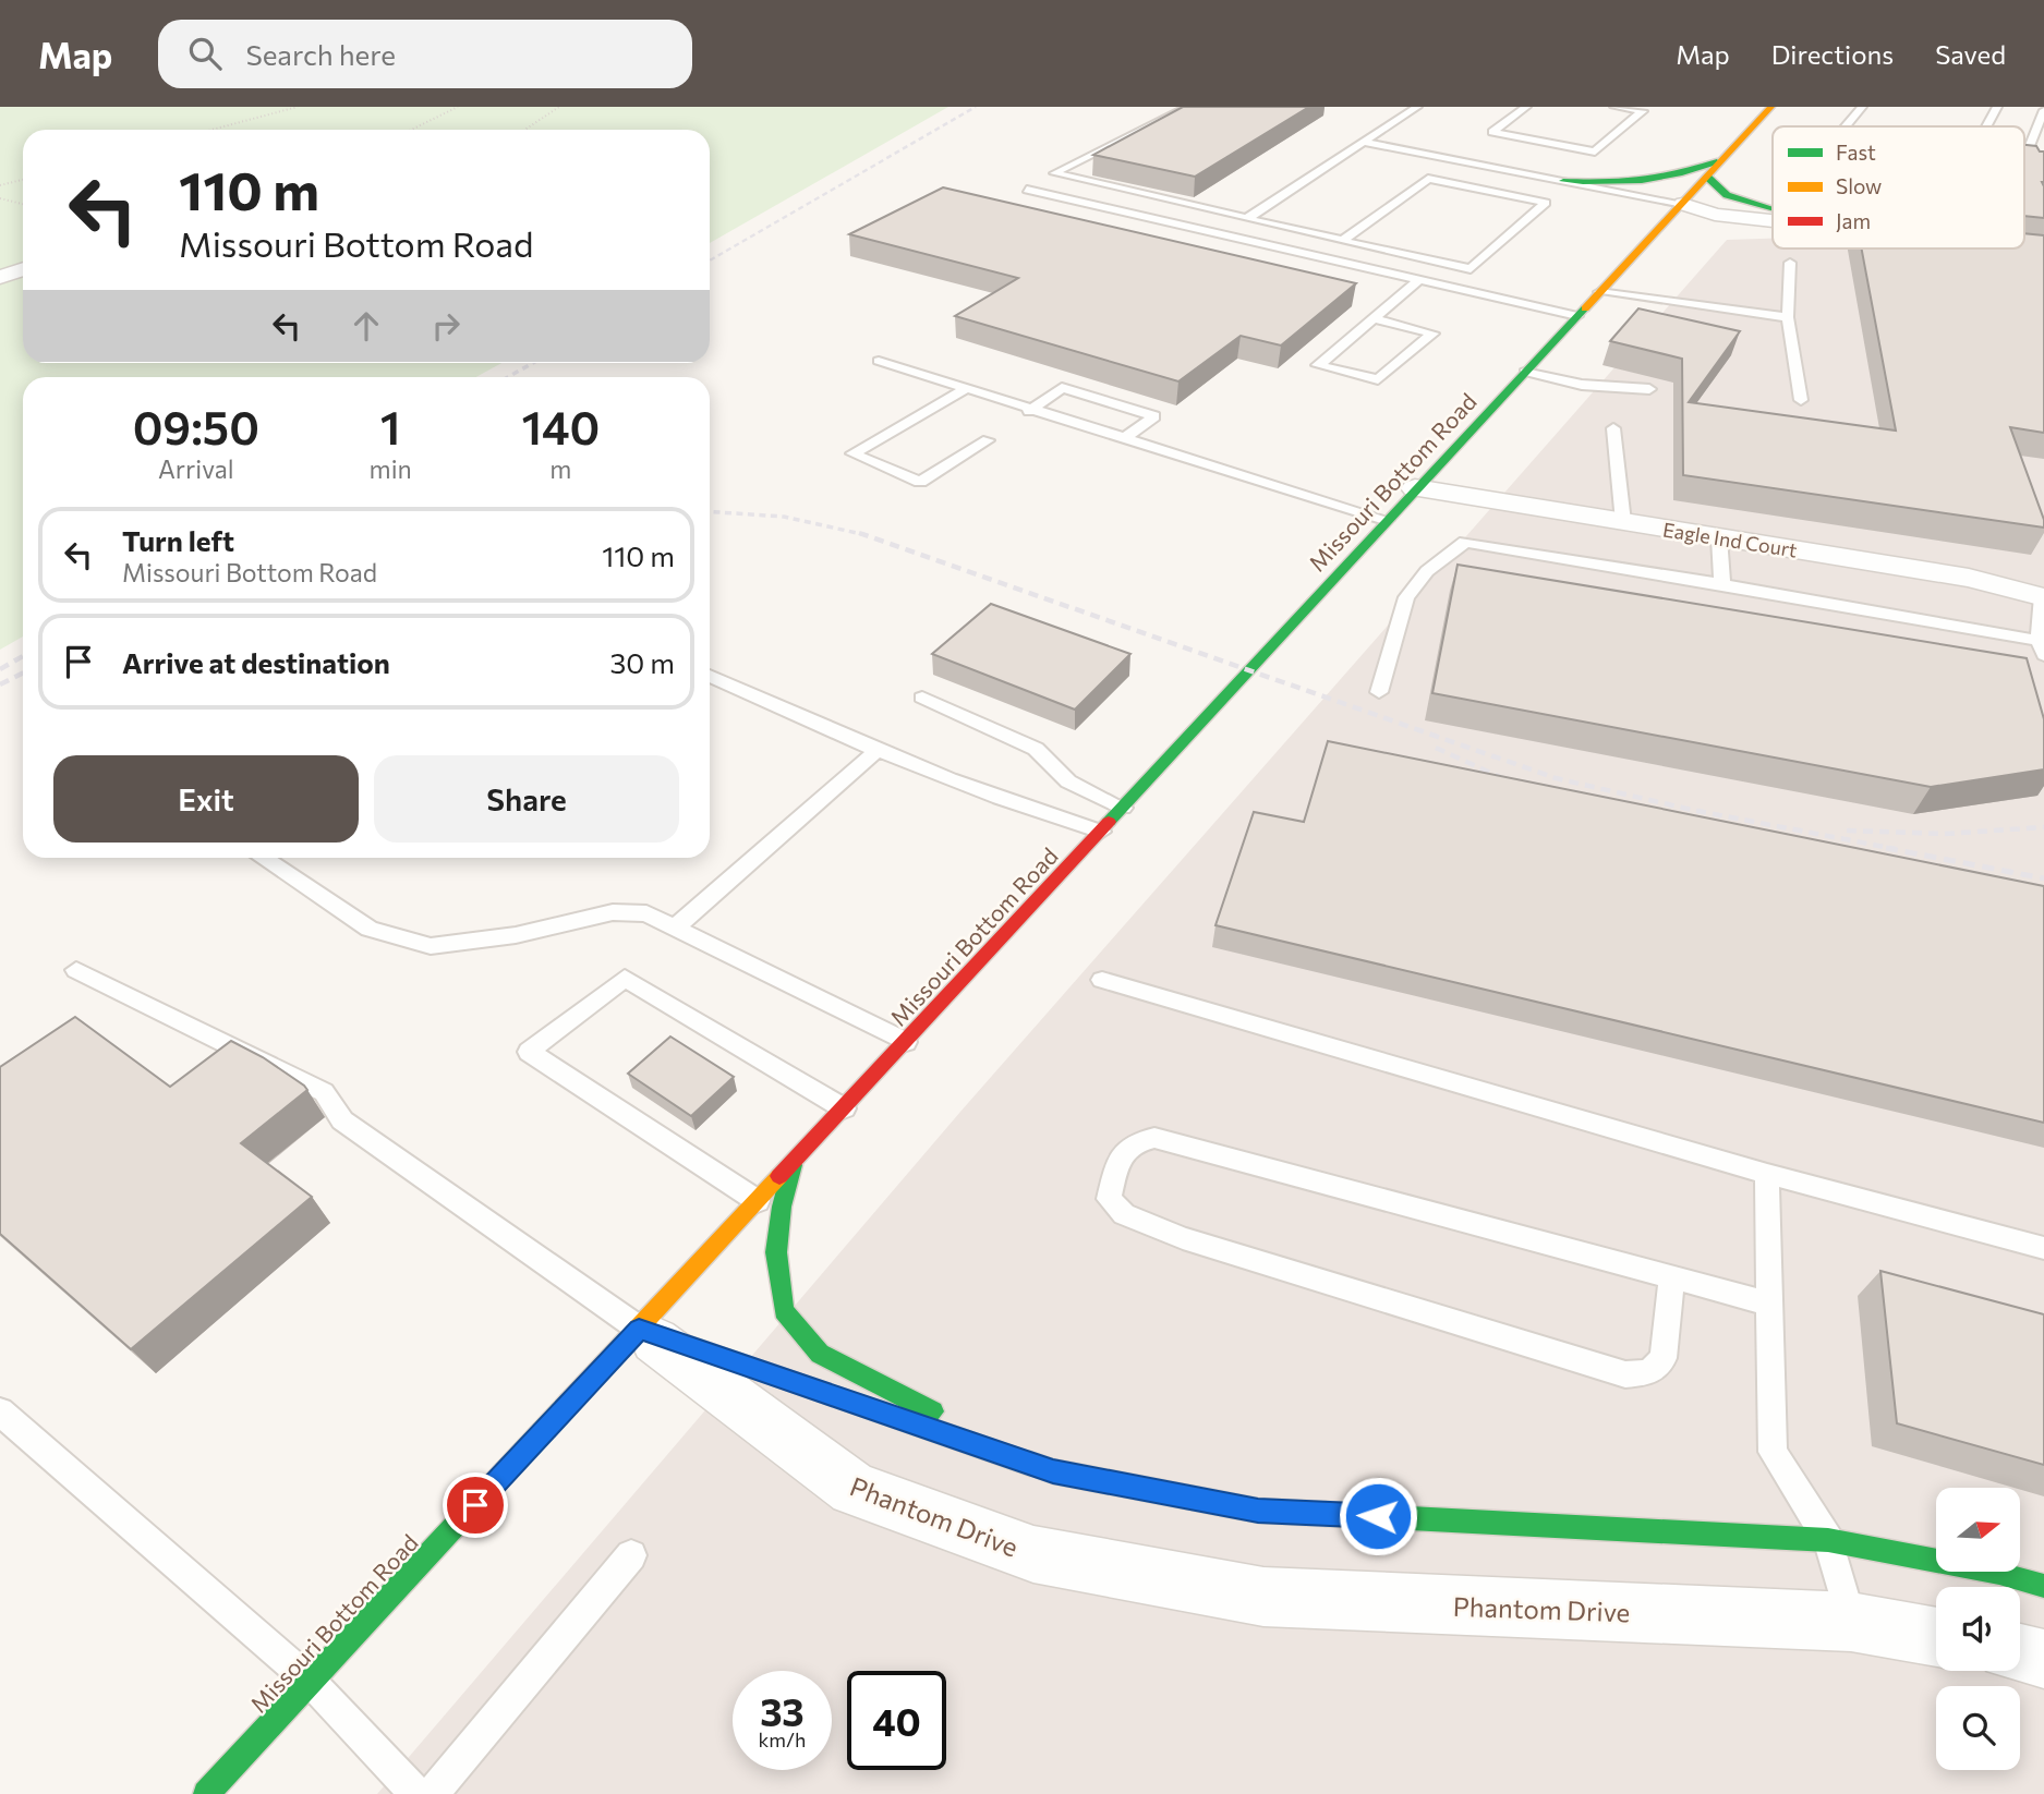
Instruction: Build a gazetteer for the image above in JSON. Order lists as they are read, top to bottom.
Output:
{
  "streets": {
    "street": ["Missouri Bottom Road", "Eagle Ind Court", "Phantom Drive"]
  },
  "crossings": [
    ["Missouri Bottom Road", "Eagle Ind Court"],
    ["Missouri Bottom Road", "Phantom Drive"]
  ],
  "legend": ["Fast", "Slow", "Jam"],
  "north": "right",
  "page": {
    "header": "Map",
    "search": "Search here",
    "nav": ["Map", "Directions", "Saved"],
    "turn": ["110 m", "Missouri Bottom Road"],
    "eta": [
      "09:50",
      "Arrival",
      "1",
      "min",
      "140",
      "m"
    ],
    "list": [
      {
        "name": "Turn left",
        "note": "Missouri Bottom Road",
        "value": "110 m"
      },
      {
        "name": "Arrive at destination",
        "value": "30 m"
      }
    ],
    "buttons": ["Exit", "Share"],
    "speed": "33 km/h",
    "limit": "40"
  }
}
